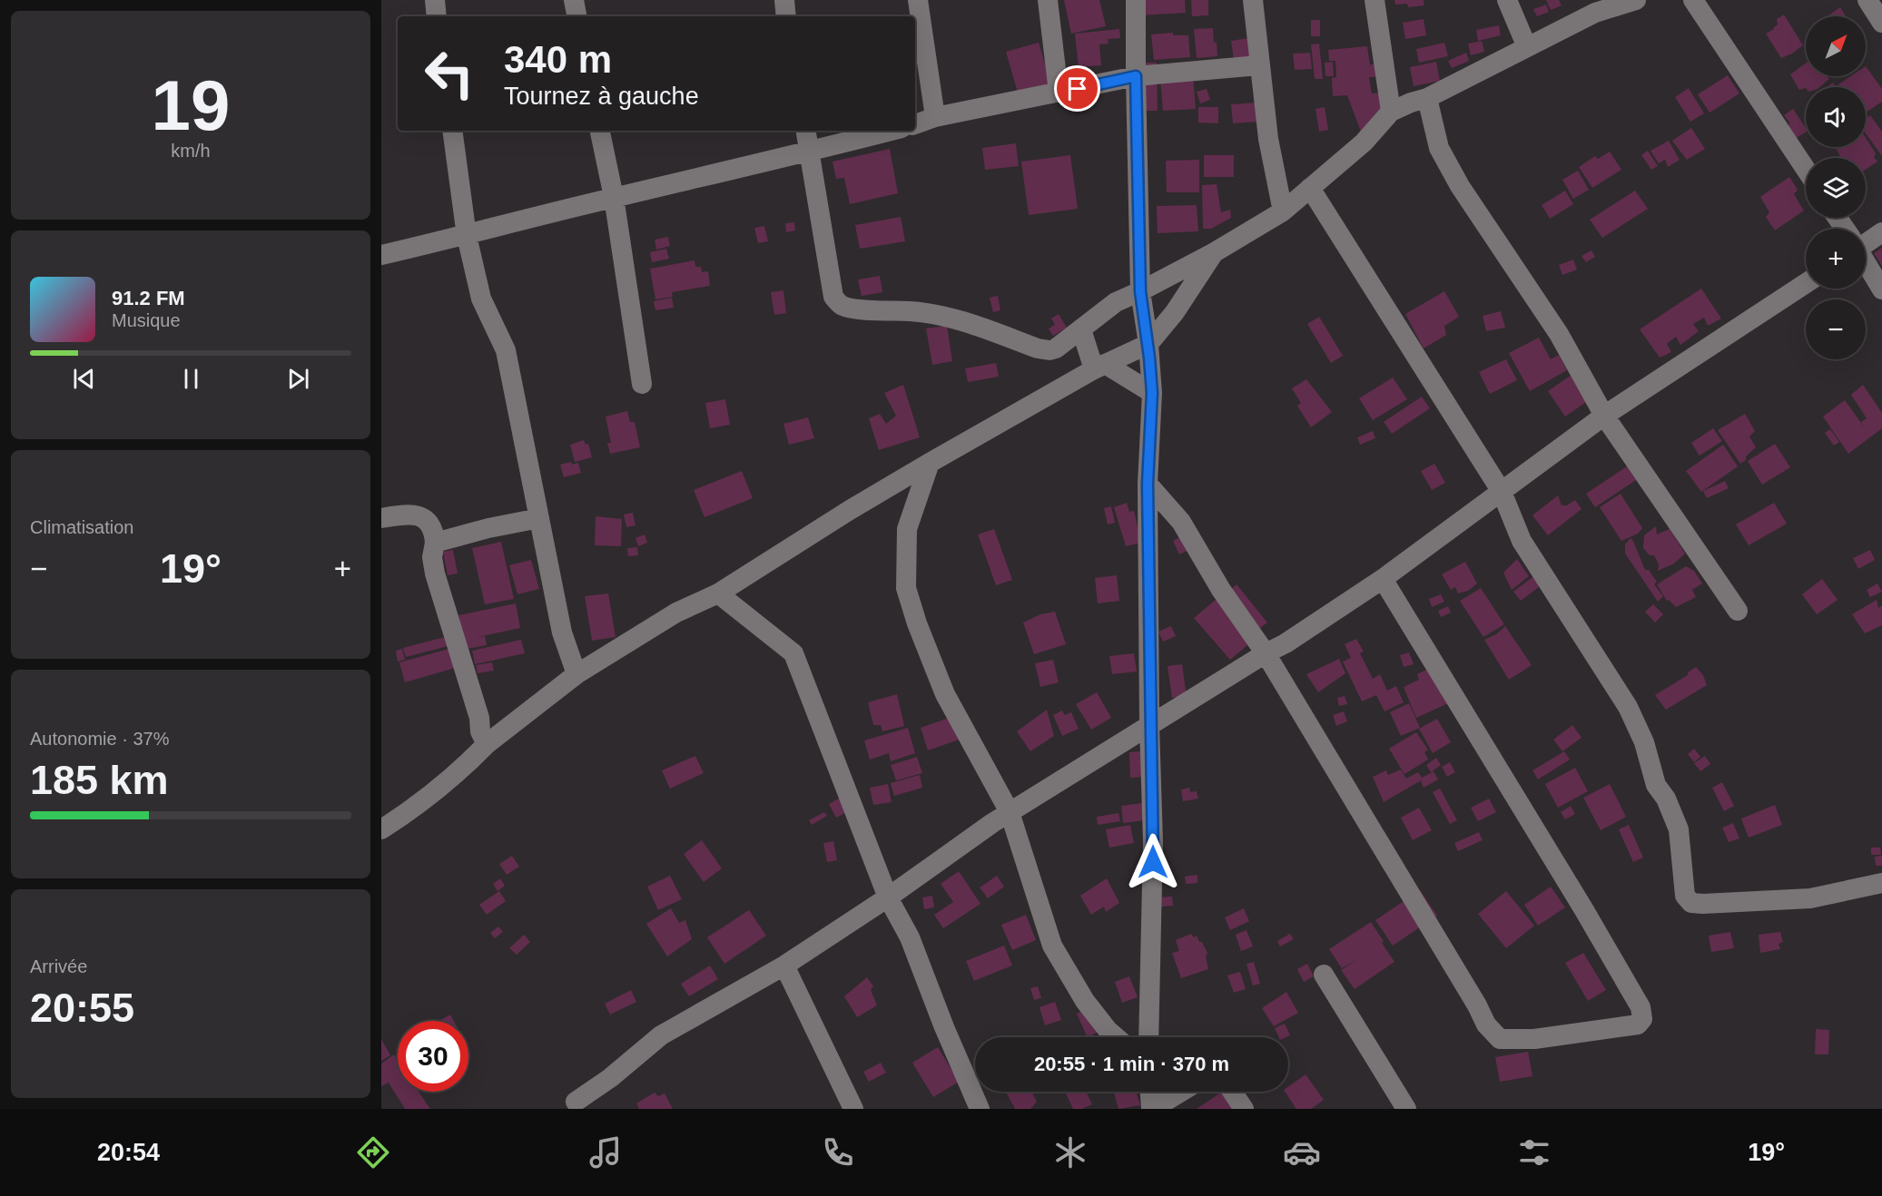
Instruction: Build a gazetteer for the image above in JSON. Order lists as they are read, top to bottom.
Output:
{
  "north": "top right",
  "page": {
    "tile": [
      ["19", "km/h"],
      "Climatisation",
      ["Autonomie · 37%", "185 km"],
      ["Arrivée", "20:55"]
    ],
    "map_buttons": ["+", "−"],
    "turn": ["340 m", "Tournez à gauche"],
    "song": ["91.2 FM", "Musique"],
    "heat": ["−", "19°", "+"],
    "limit": "30",
    "trip": "20:55 · 1 min · 370 m",
    "tabs": ["20:54", "19°"]
  }
}
